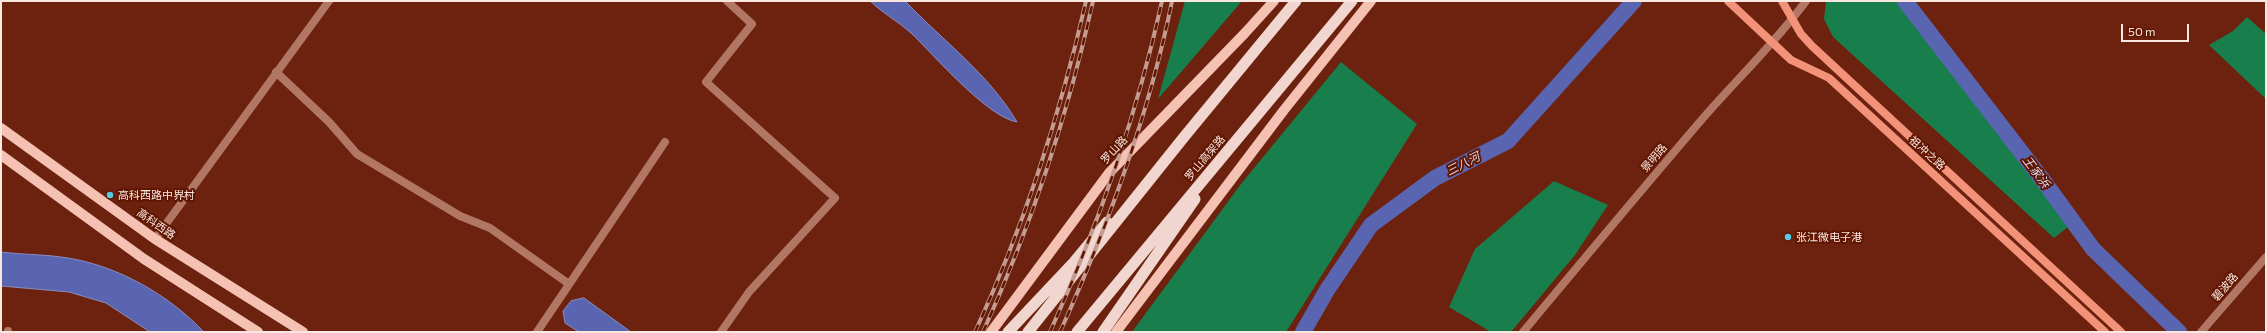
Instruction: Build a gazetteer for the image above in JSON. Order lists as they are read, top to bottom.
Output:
{
  "streets": {
    "highway": ["罗山高架路"],
    "main road": ["罗山路", "祖冲之路", "高科西路"],
    "street": ["景明路", "碧波路"]
  },
  "crossings": [
    ["祖冲之路", "景明路"]
  ],
  "water": ["三八河", "王家浜"],
  "places": ["高科西路中界村", "张江微电子港"],
  "scale_bar": "50 m"
}
